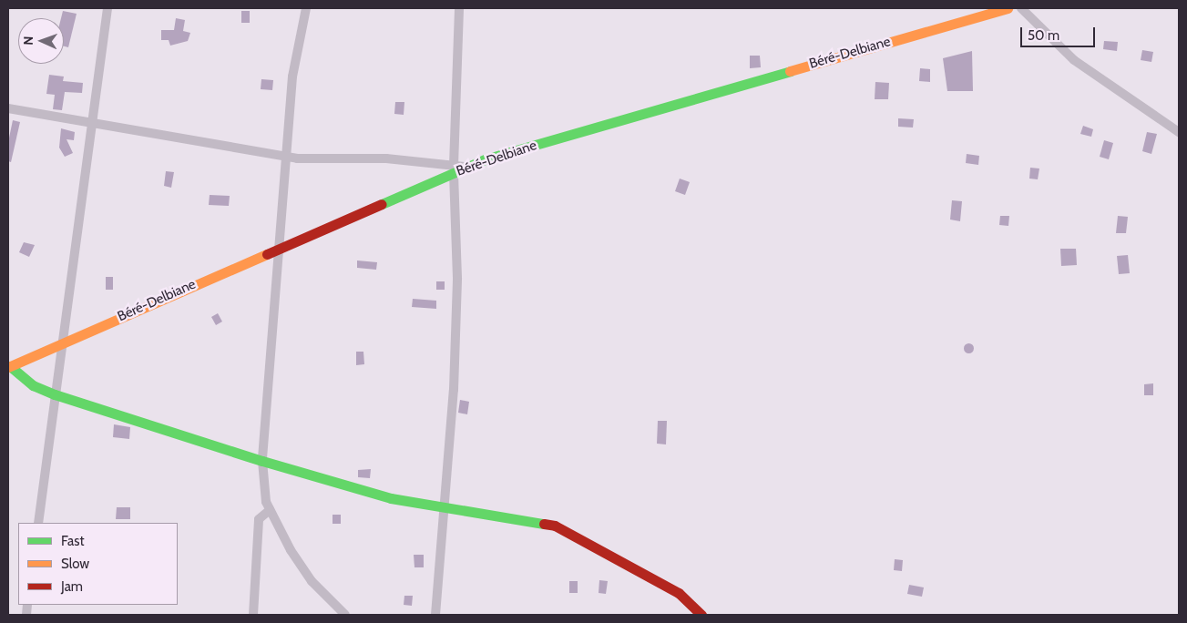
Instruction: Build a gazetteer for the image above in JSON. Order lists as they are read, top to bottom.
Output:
{
  "streets": {
    "street": ["Béré-Delbiane"]
  },
  "legend": ["Fast", "Slow", "Jam"],
  "scale_bar": "50 m",
  "north": "left"
}
